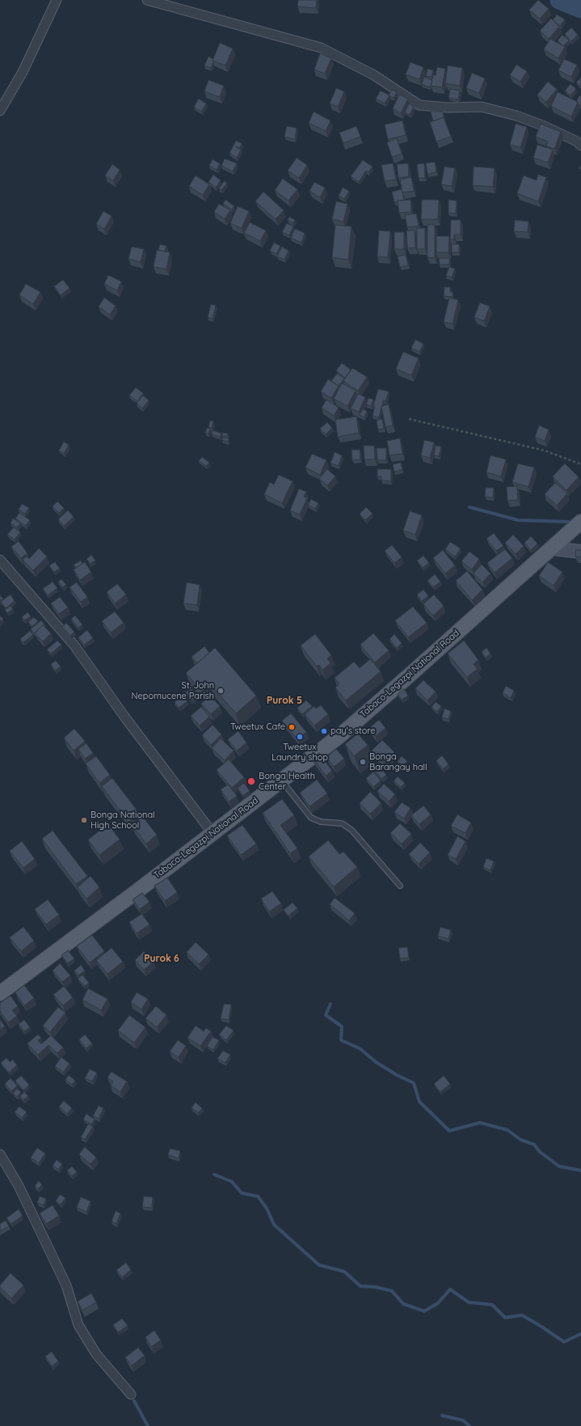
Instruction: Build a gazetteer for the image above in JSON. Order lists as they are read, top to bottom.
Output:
{
  "streets": {
    "main road": ["Tabaco-Legazpi National Road"]
  },
  "districts": ["Purok 5", "Purok 6"],
  "places": [
    "St. John Nepomucene Parish",
    "Tweetux Cafe",
    "pay's store",
    "Tweetux Laundry shop",
    "Bonga Barangay hall",
    "Bonga Health Center",
    "Bonga National High School"
  ]
}
